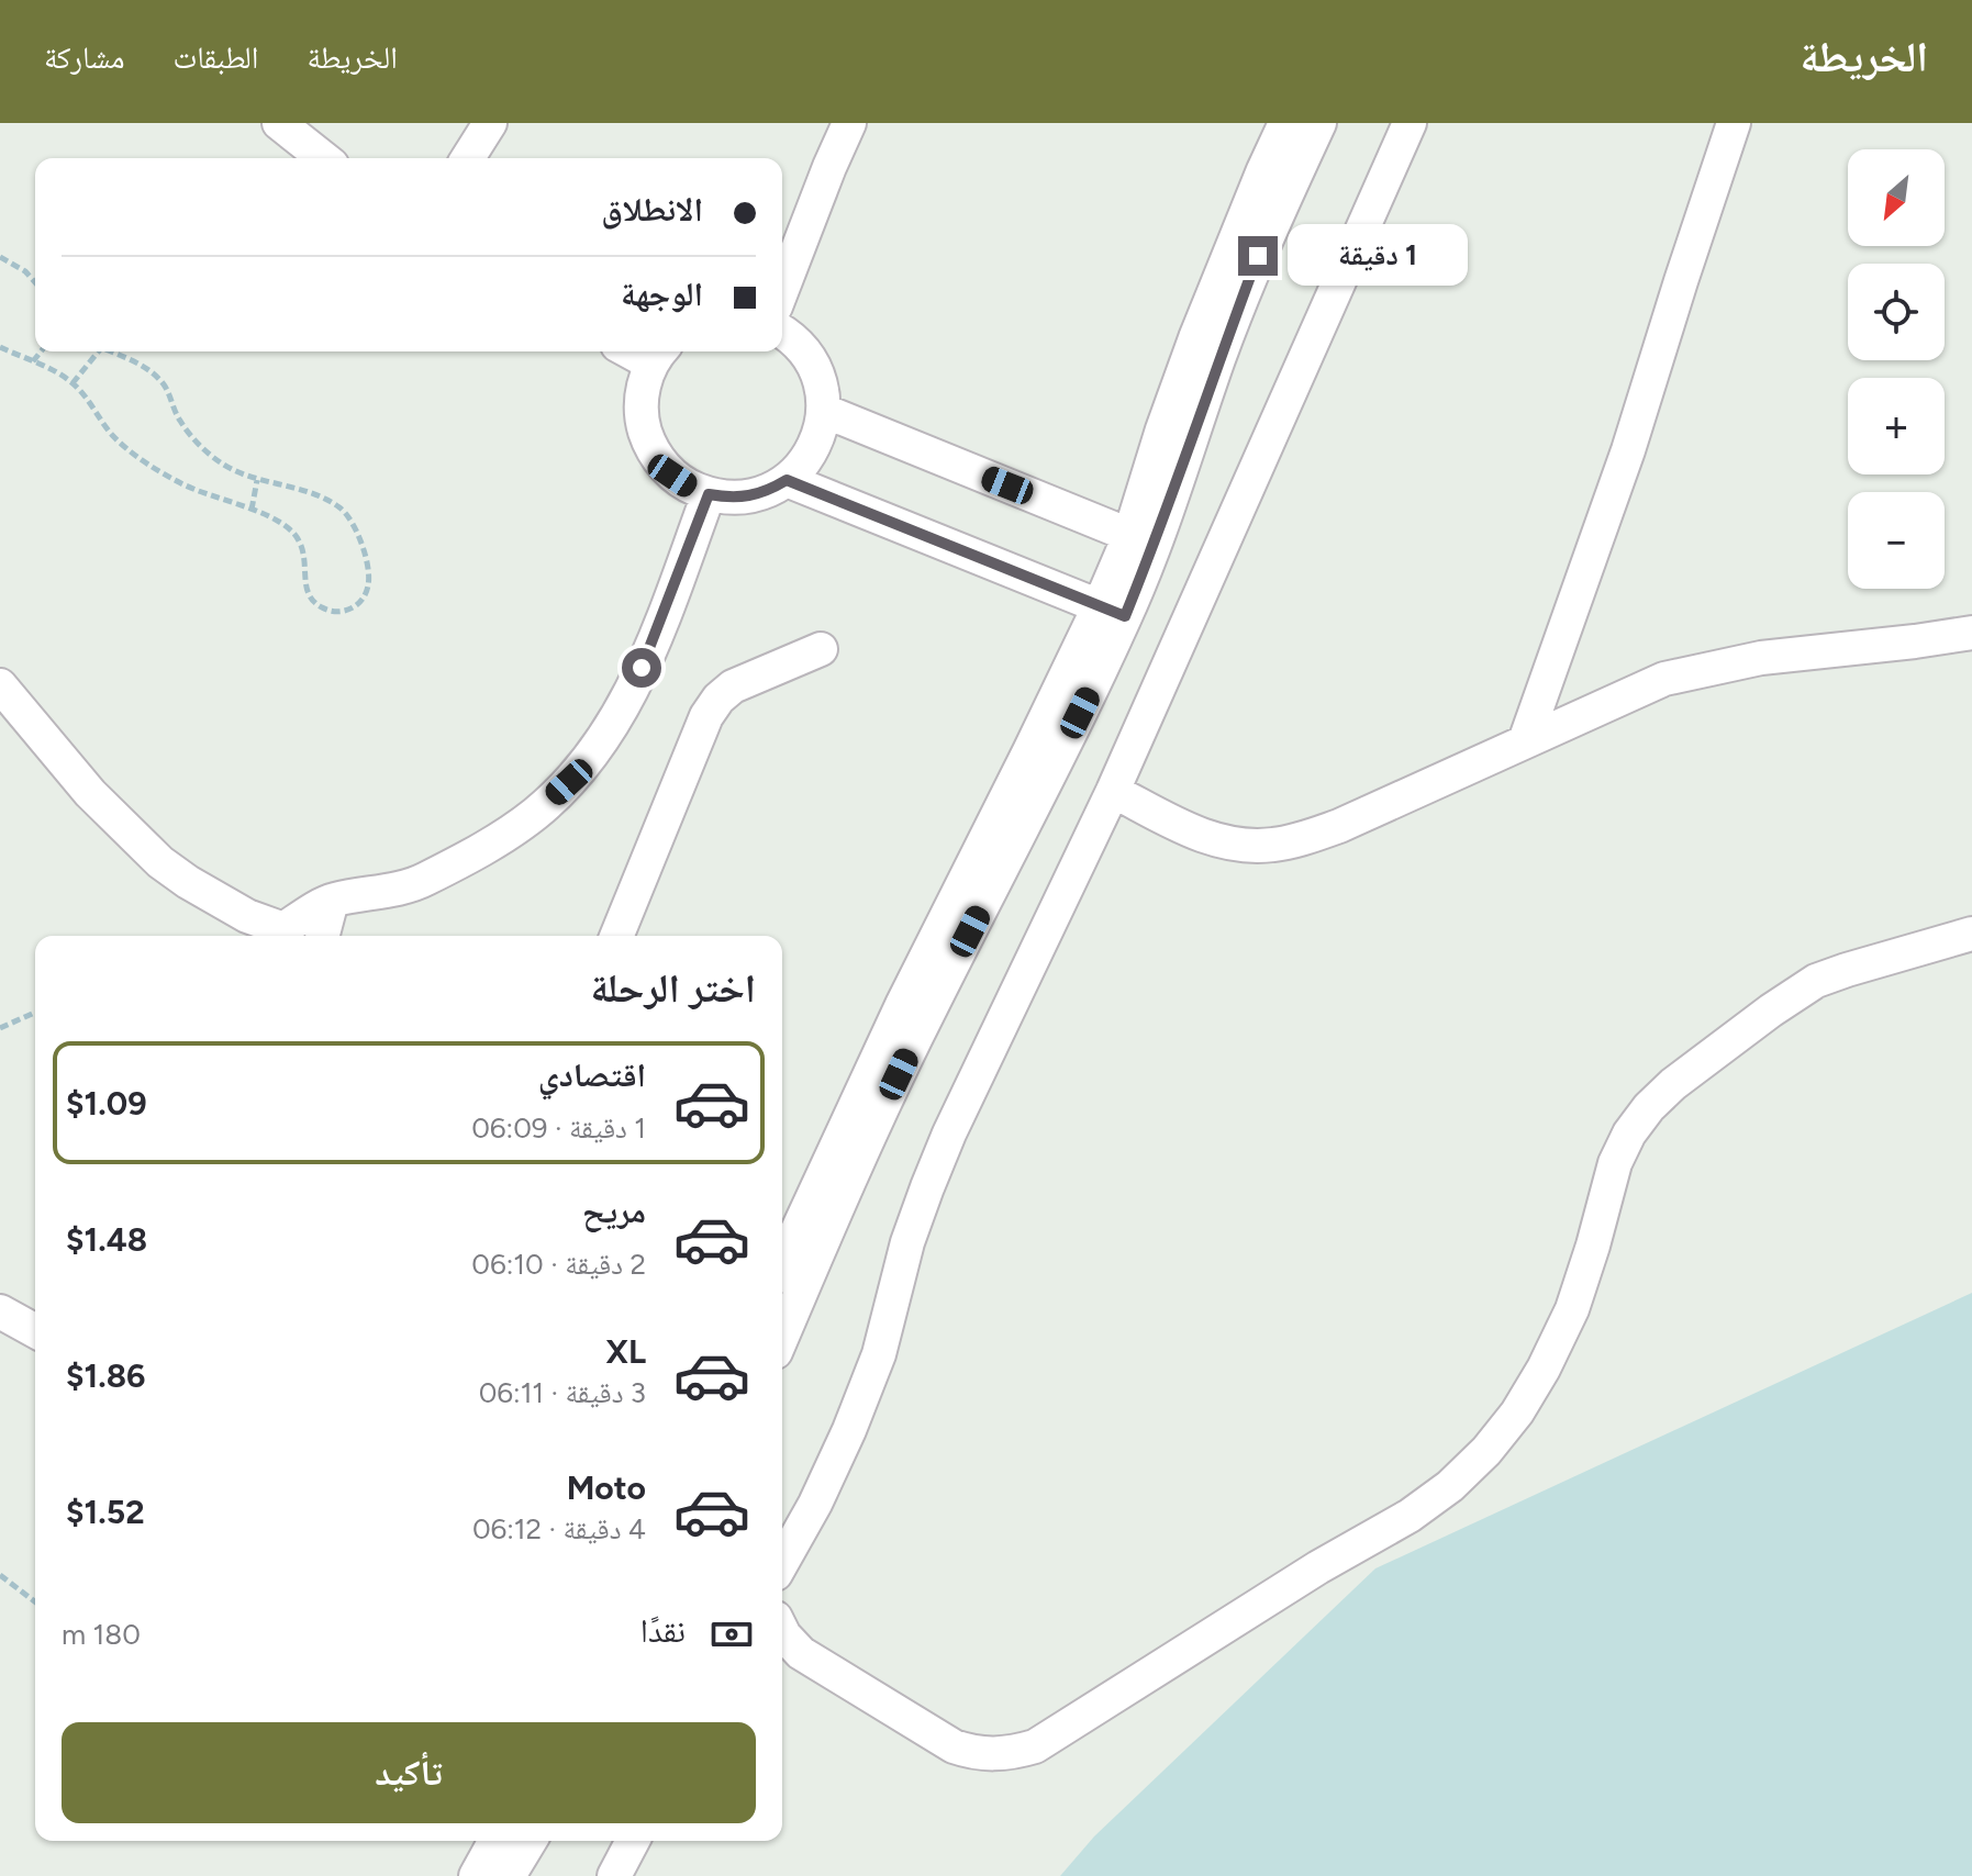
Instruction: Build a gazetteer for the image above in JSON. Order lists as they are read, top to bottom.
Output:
{
  "north": "bottom left",
  "page": {
    "header": "الخريطة",
    "nav": ["الخريطة", "الطبقات", "مشاركة"],
    "map_buttons": ["+", "−"],
    "banner": ["الانطلاق", "الوجهة"],
    "bubble": "1 دقيقة",
    "heading": "اختر الرحلة",
    "list": [
      {
        "name": "اقتصادي",
        "note": "1 دقيقة · 06:09",
        "value": "$1.09"
      },
      {
        "name": "مريح",
        "note": "2 دقيقة · 06:10",
        "value": "$1.48"
      },
      {
        "name": "XL",
        "note": "3 دقيقة · 06:11",
        "value": "$1.86"
      },
      {
        "name": "Moto",
        "note": "4 دقيقة · 06:12",
        "value": "$1.52"
      }
    ],
    "pay": ["نقدًا", "180 m"],
    "buttons": "تأكيد"
  }
}
